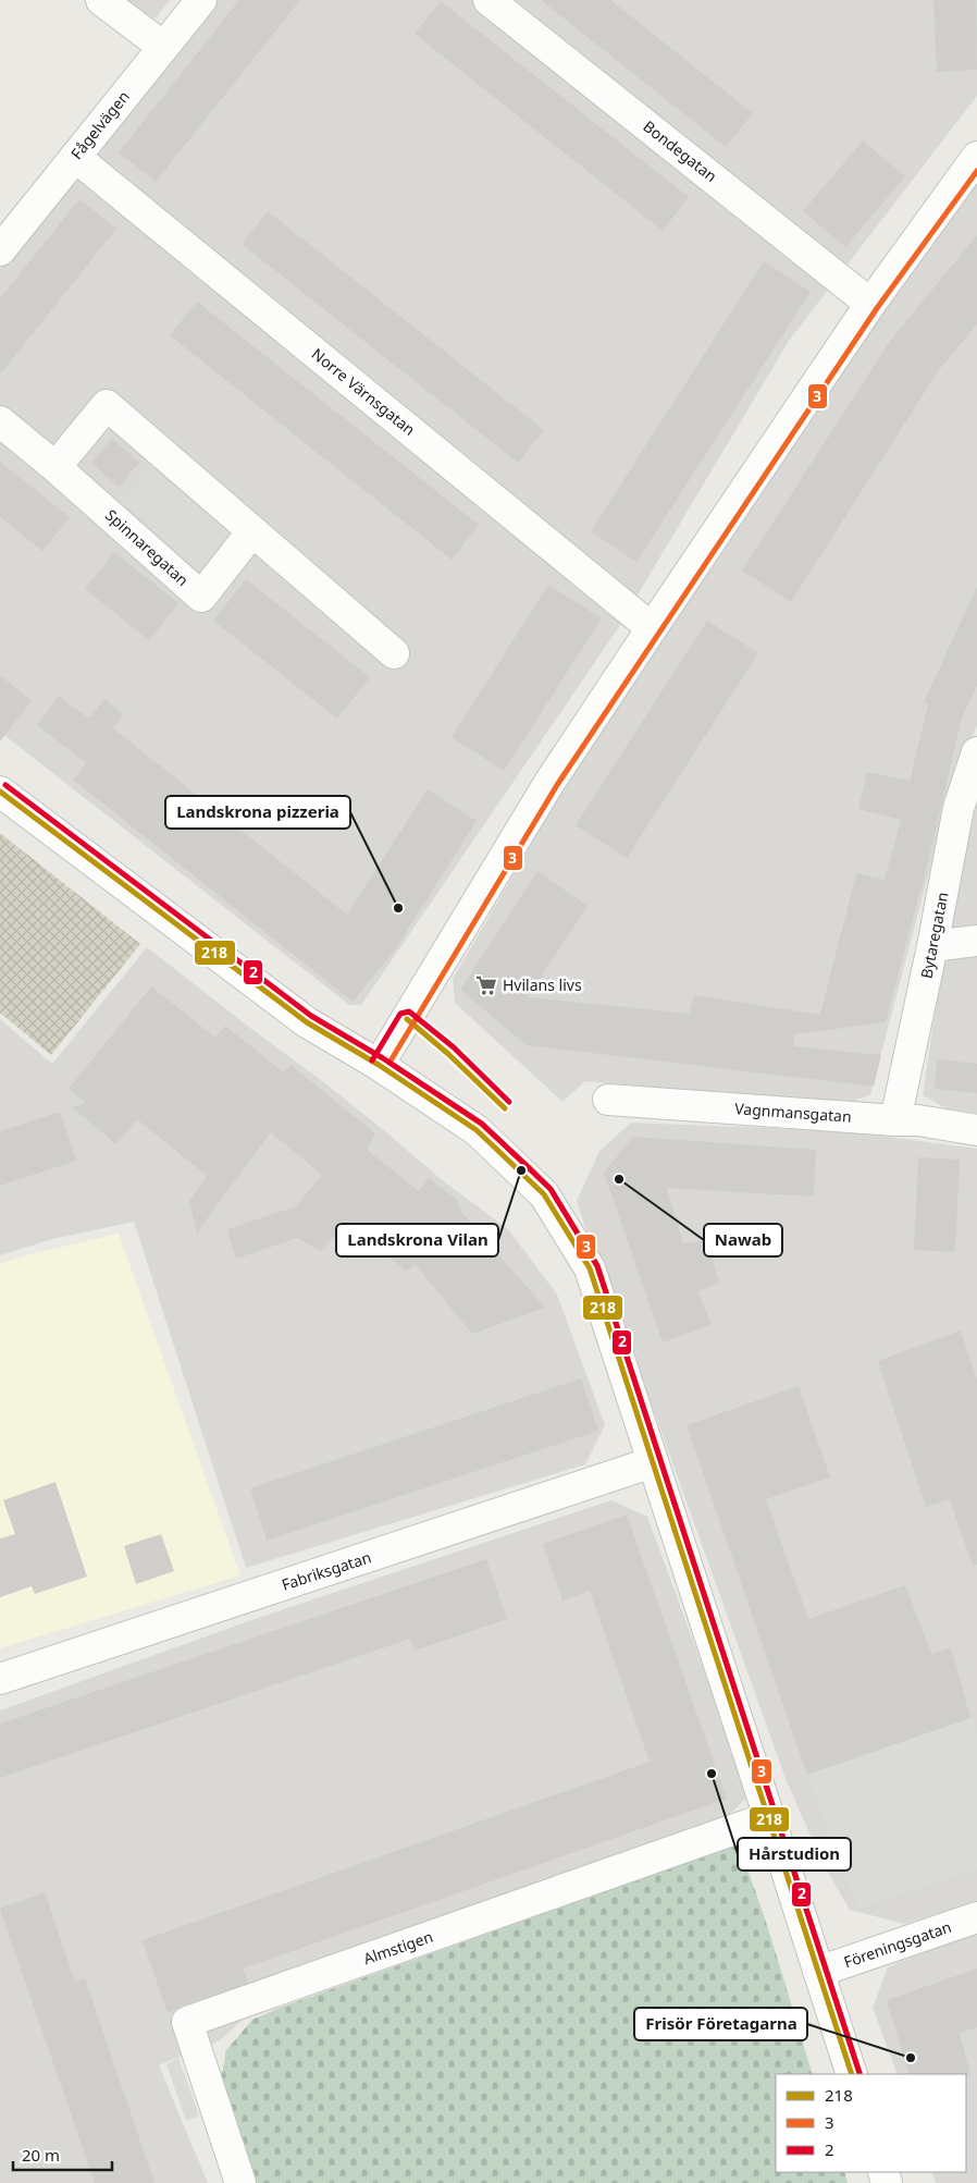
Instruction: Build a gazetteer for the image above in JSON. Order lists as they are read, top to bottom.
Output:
{
  "streets": {
    "street": [
      "Fågelvägen",
      "Bondegatan",
      "Norre Värnsgatan",
      "Spinnaregatan",
      "Bytaregatan",
      "Vagnmansgatan",
      "Fabriksgatan",
      "Föreningsgatan",
      "Almstigen"
    ]
  },
  "crossings": [
    ["Fågelvägen", "Norre Värnsgatan"],
    ["Bytaregatan", "Vagnmansgatan"]
  ],
  "places": {
    "other": [
      "Landskrona pizzeria",
      "Landskrona Vilan",
      "Nawab",
      "Hårstudion",
      "Frisör Företagarna"
    ],
    "supermarket": ["Hvilans livs"]
  },
  "lines": ["transit line 3", "transit line 2", "transit line 218"],
  "legend": ["218", "3", "2"],
  "scale_bar": "20 m"
}
